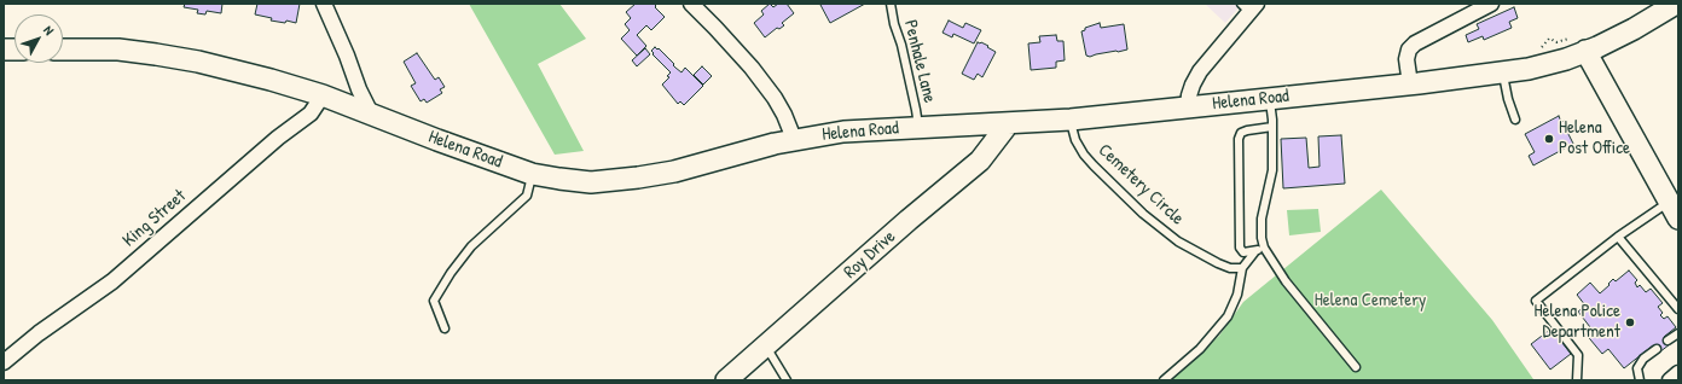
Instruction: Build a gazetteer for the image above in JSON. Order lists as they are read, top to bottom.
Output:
{
  "streets": {
    "main road": ["Helena Road", "Roy Drive"],
    "street": ["King Street"],
    "lane": ["Penhale Lane", "Cemetery Circle"]
  },
  "crossings": [
    ["Penhale Lane", "Helena Road"],
    ["Helena Road", "Cemetery Circle"],
    ["Helena Road", "King Street"],
    ["Helena Road", "Roy Drive"]
  ],
  "parks": ["Helena Cemetery"],
  "places": ["Helena Post Office", "Helena Police Department"],
  "north": "top right"
}
